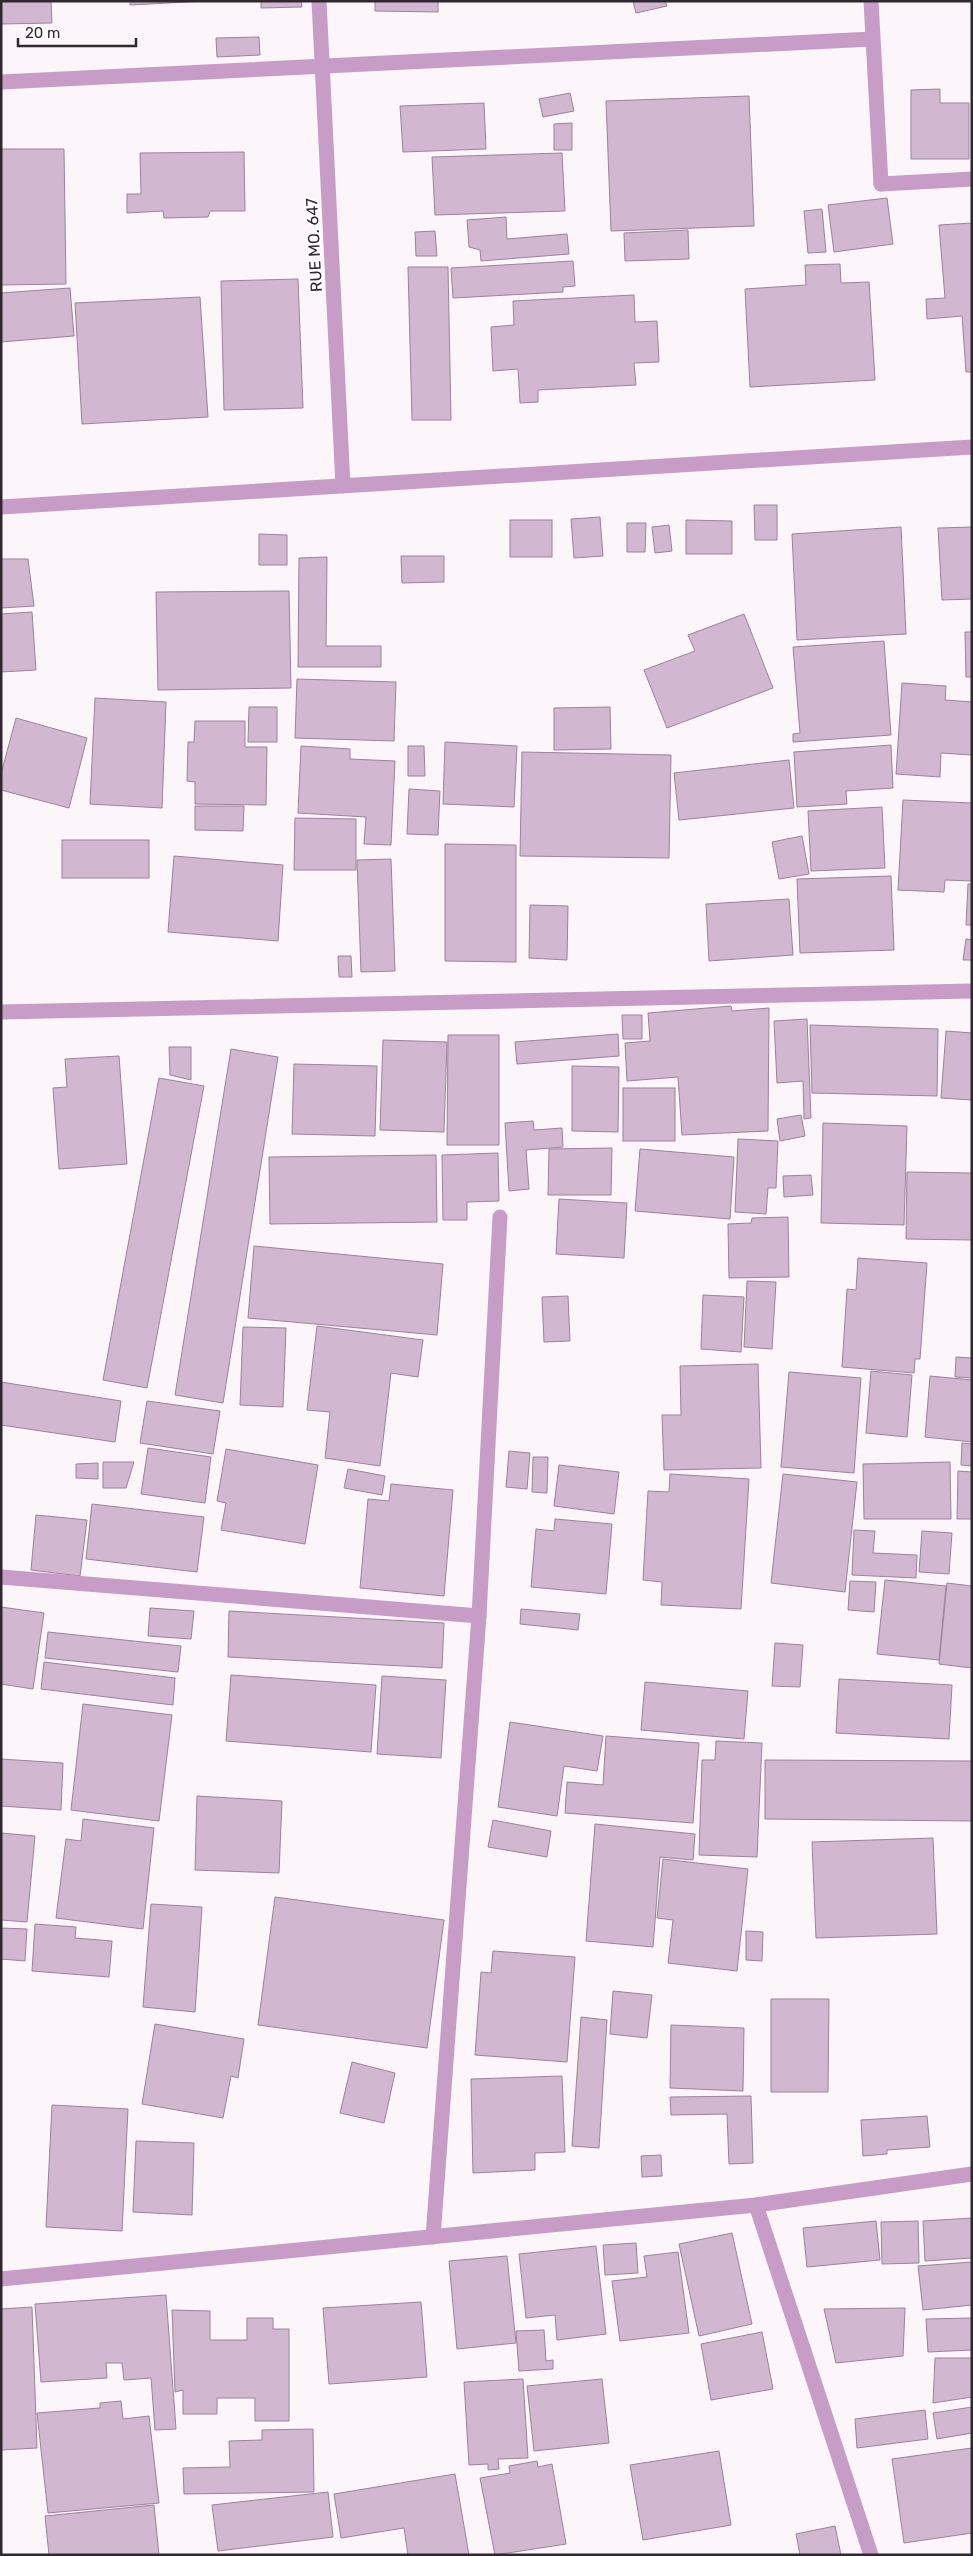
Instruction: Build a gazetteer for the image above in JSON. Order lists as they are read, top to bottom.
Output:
{
  "streets": {
    "street": ["RUE MO. 647"]
  },
  "scale_bar": "20 m"
}
